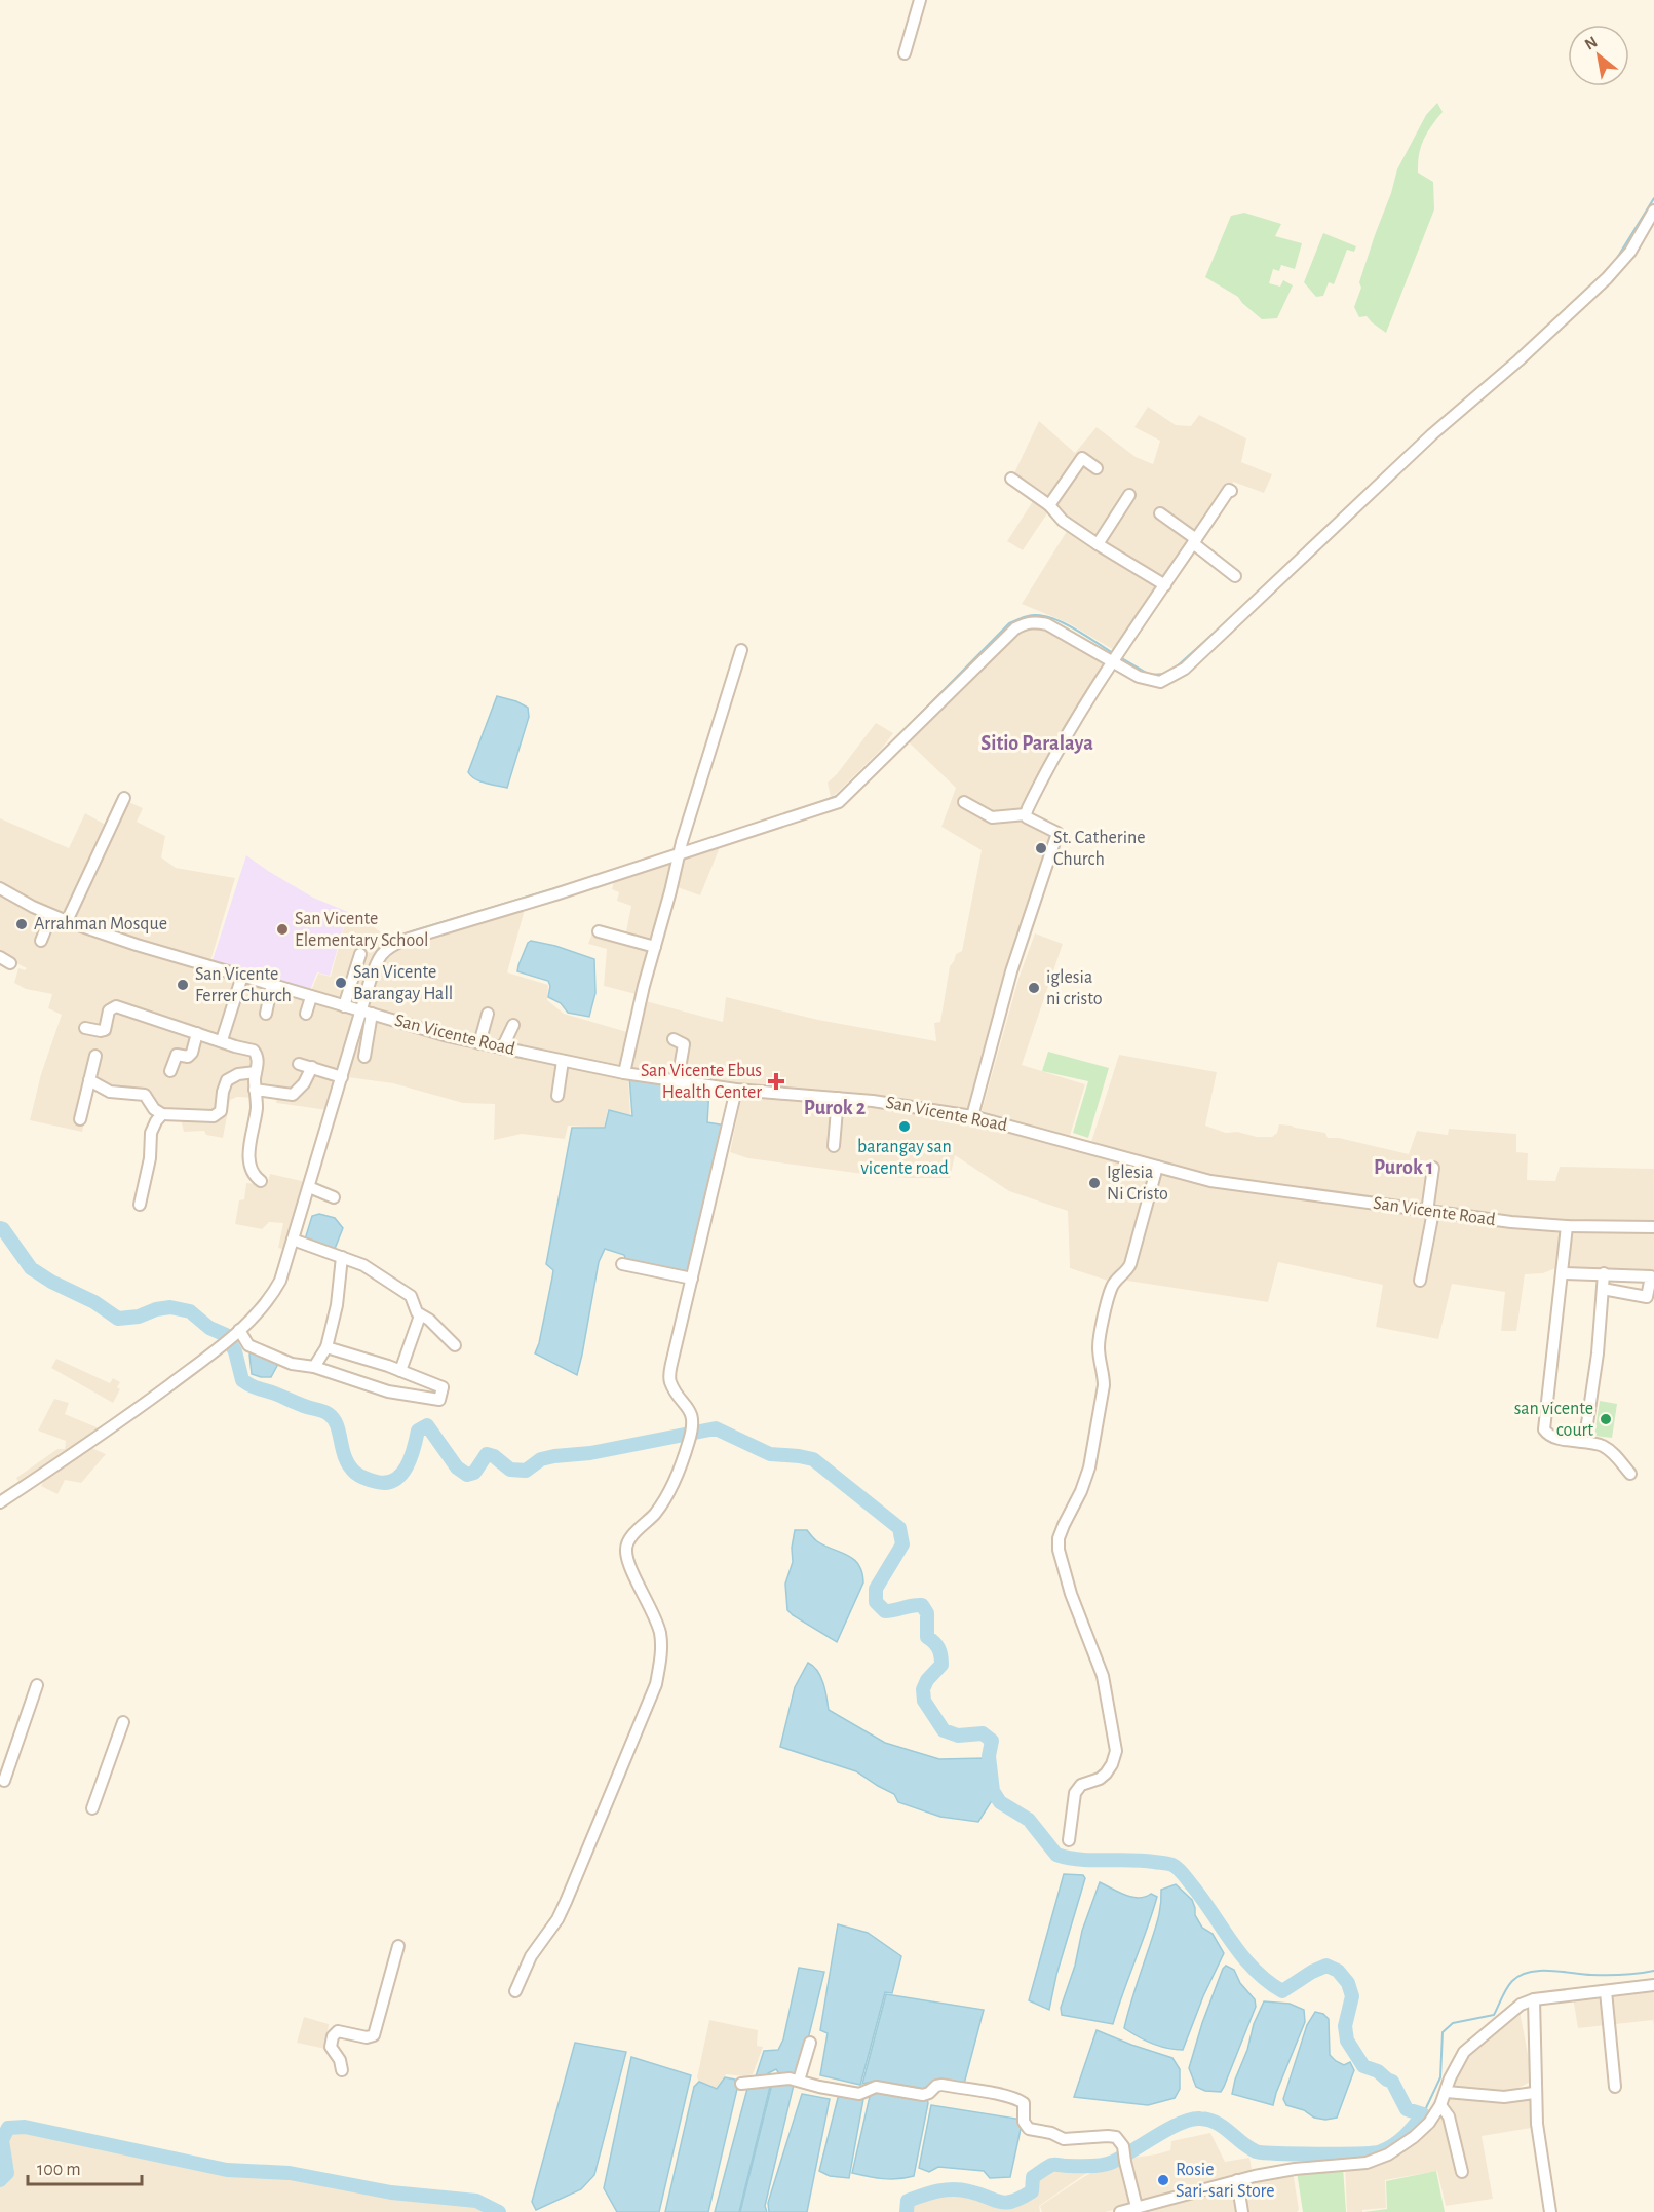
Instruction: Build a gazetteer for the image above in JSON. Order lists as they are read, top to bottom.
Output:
{
  "streets": {
    "street": ["San Vicente Road"]
  },
  "districts": ["Sitio Paralaya", "Purok 2", "Purok 1"],
  "places": {
    "other": [
      "St. Catherine Church",
      "Arrahman Mosque",
      "San Vicente Elementary School",
      "San Vicente Barangay Hall",
      "San Vicente Ferrer Church",
      "iglesia ni cristo",
      "barangay san vicente road",
      "Iglesia Ni Cristo",
      "san vicente court",
      "Rosie Sari-sari Store"
    ],
    "health": ["San Vicente Ebus Health Center"]
  },
  "scale_bar": "100 m",
  "north": "top left"
}
